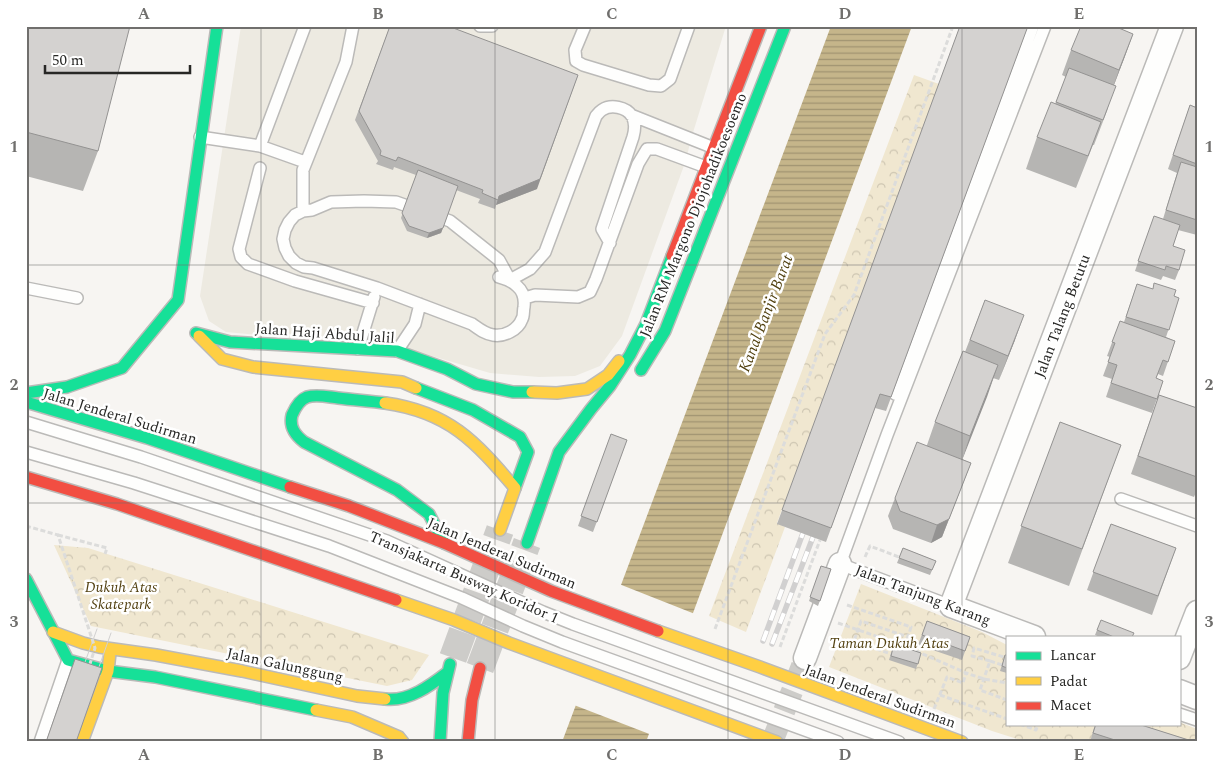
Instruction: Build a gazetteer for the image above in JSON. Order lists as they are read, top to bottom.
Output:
{
  "streets": {
    "main road": [
      "Jalan RM Margono Djojohadikoesoemo",
      "Jalan Haji Abdul Jalil",
      "Jalan Jenderal Sudirman",
      "Jalan Galunggung"
    ],
    "street": ["Jalan Talang Betutu", "Jalan Tanjung Karang"],
    "lane": ["Transjakarta Busway Koridor 1"]
  },
  "crossings": [
    ["Jalan RM Margono Djojohadikoesoemo", "Jalan Haji Abdul Jalil"],
    ["Jalan Talang Betutu", "Jalan Tanjung Karang"]
  ],
  "water": ["Kanal Banjir Barat"],
  "parks": ["Dukuh Atas Skatepark", "Taman Dukuh Atas"],
  "legend": ["Lancar", "Padat", "Macet"],
  "scale_bar": "50 m",
  "grid": {
    "columns": [
      "A",
      "B",
      "C",
      "D",
      "E"
    ],
    "rows": ["1", "2", "3"]
  }
}
